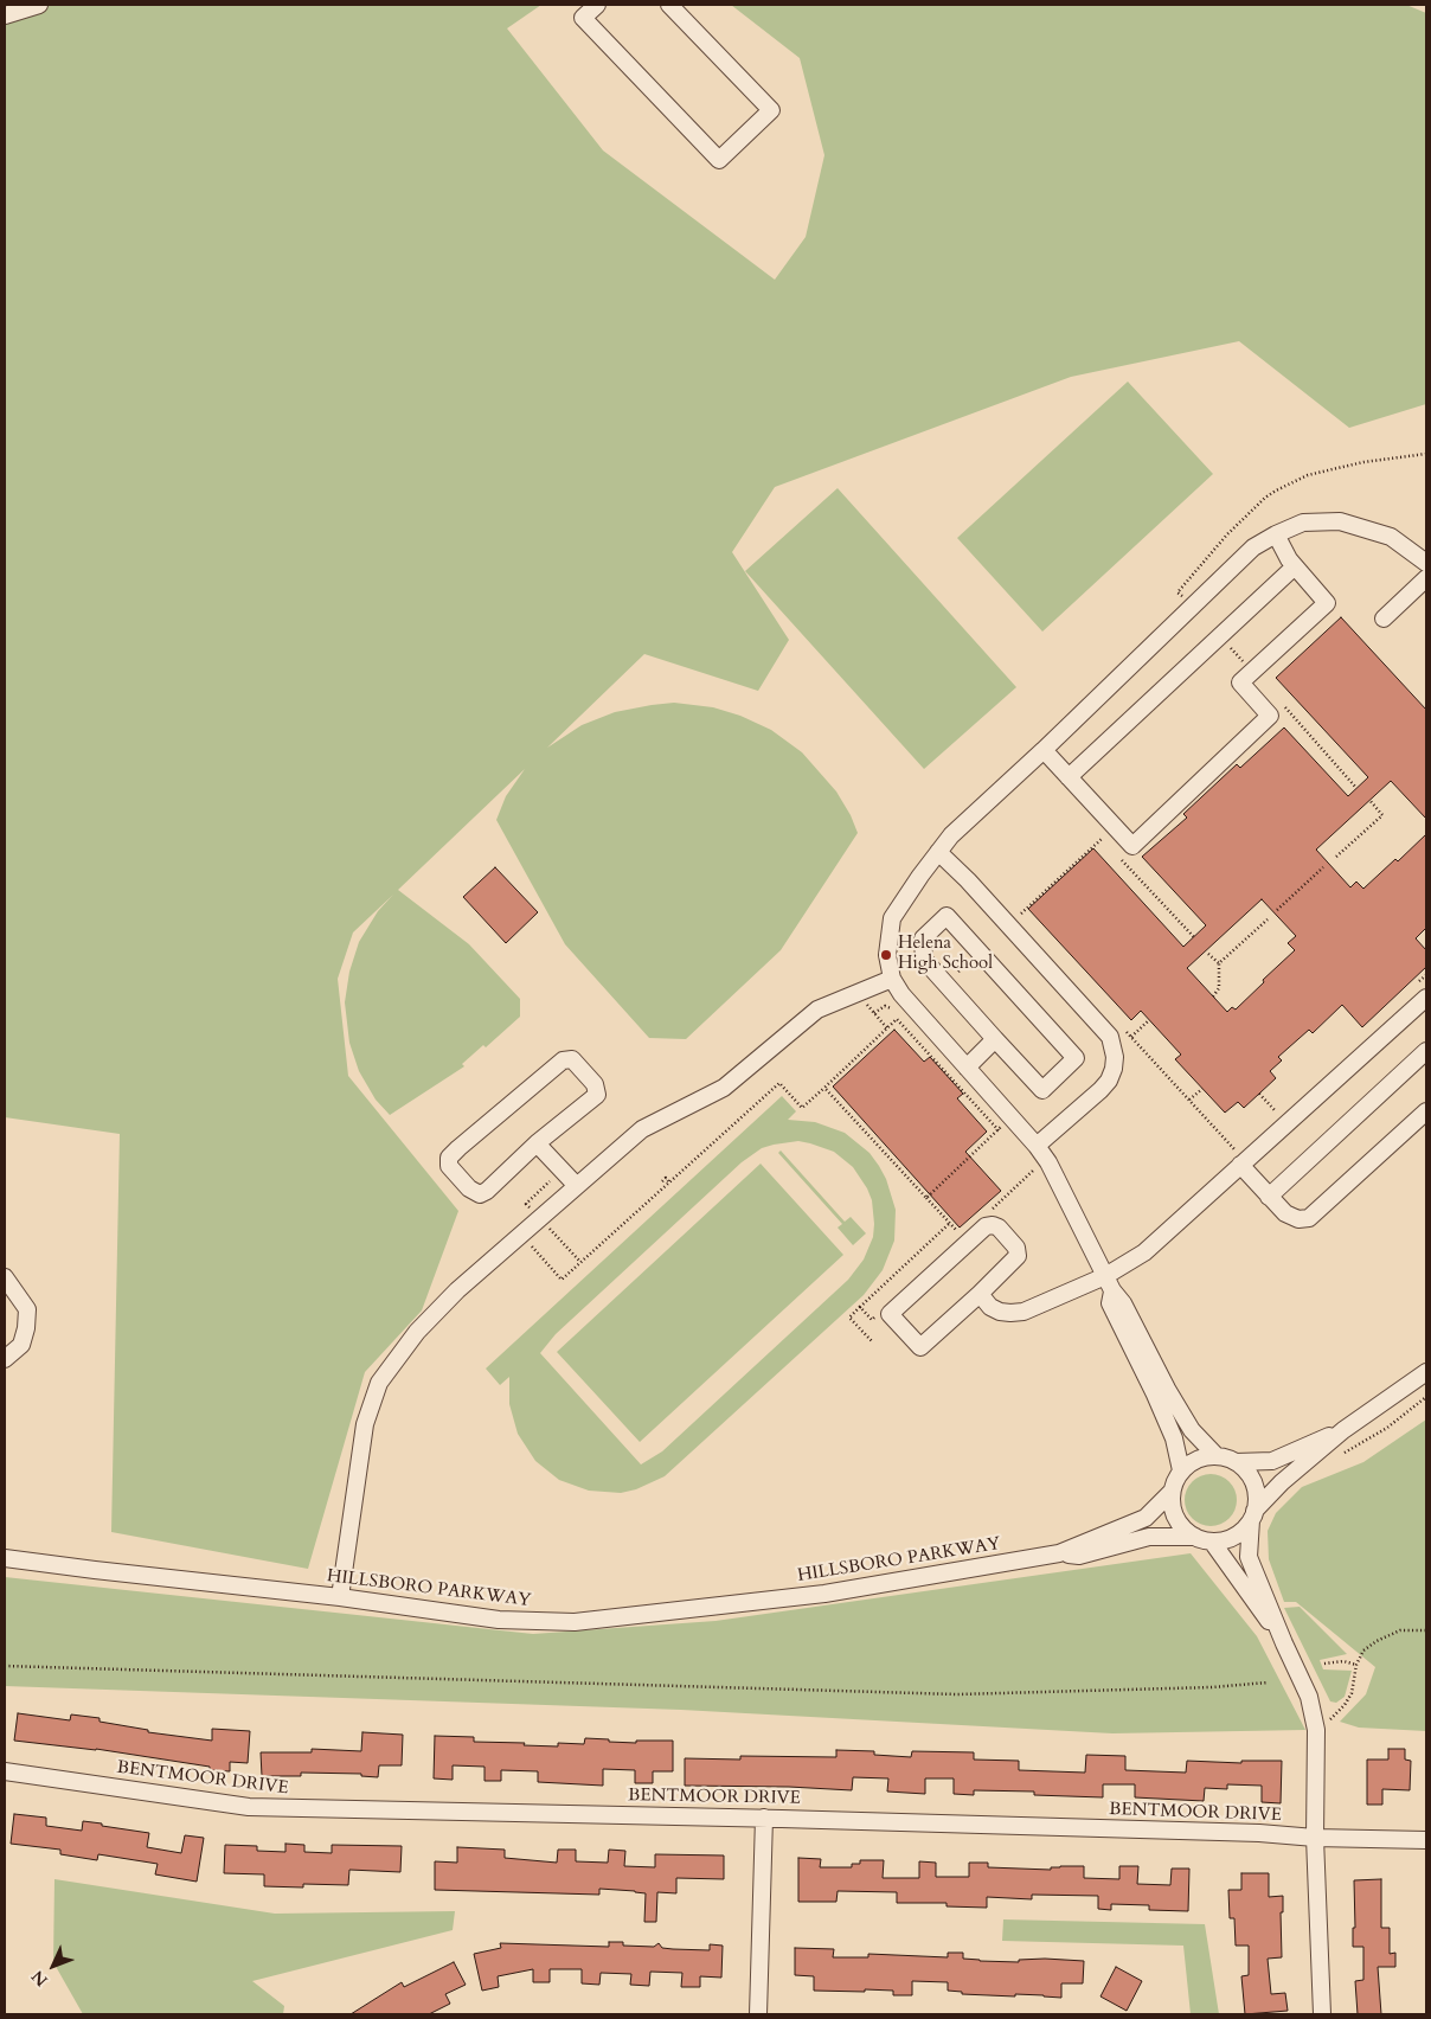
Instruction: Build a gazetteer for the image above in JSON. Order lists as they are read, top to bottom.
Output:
{
  "streets": {
    "street": ["HILLSBORO PARKWAY", "BENTMOOR DRIVE"]
  },
  "places": ["Helena High School"],
  "north": "bottom left"
}
